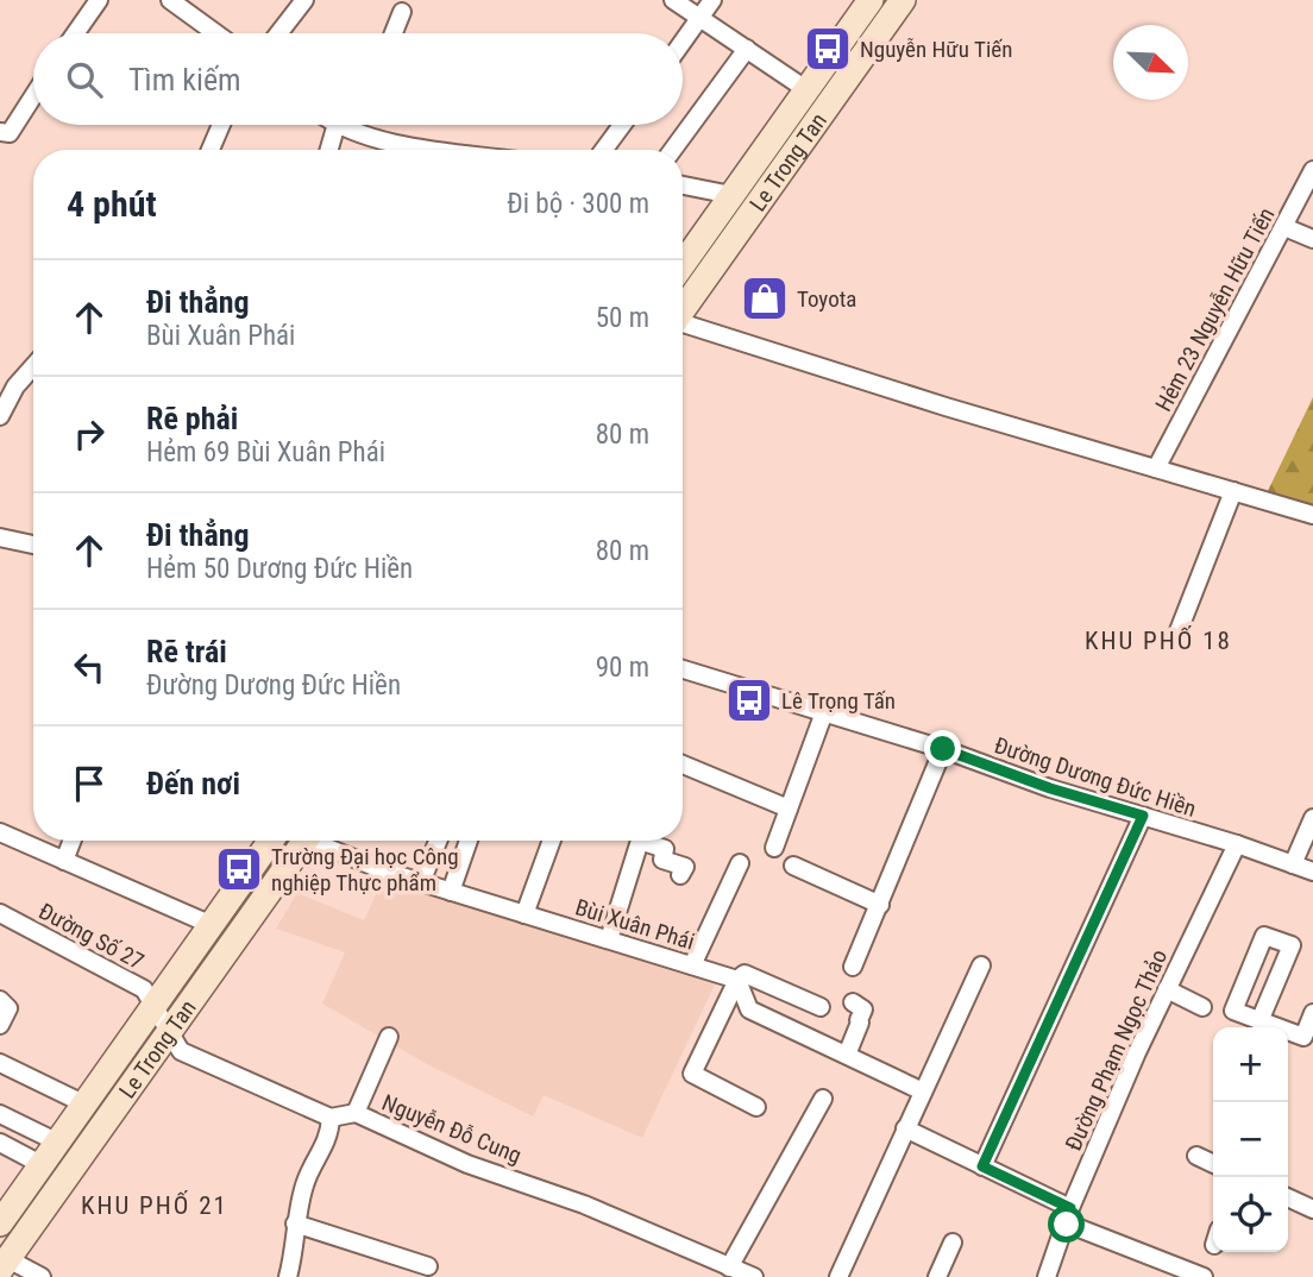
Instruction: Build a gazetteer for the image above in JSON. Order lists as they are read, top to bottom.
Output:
{
  "streets": {
    "main road": ["Le Trong Tan"],
    "street": [
      "Hẻm 23 Nguyễn Hữu Tiến",
      "Đường Dương Đức Hiền",
      "Bùi Xuân Phái",
      "Đường Số 27",
      "Đường Phạm Ngọc Thảo",
      "Nguyễn Đỗ Cung"
    ]
  },
  "crossings": [
    ["Le Trong Tan", "Đường Số 27"],
    ["Đường Dương Đức Hiền", "Đường Phạm Ngọc Thảo"]
  ],
  "districts": ["KHU PHỐ 18", "KHU PHỐ 21"],
  "places": {
    "bus stop": ["Nguyễn Hữu Tiến", "Lê Trọng Tấn", "Trường Đại học Công nghiệp Thực phẩm"],
    "shop": ["Toyota"]
  },
  "north": "bottom right",
  "page": {
    "search": "Tìm kiếm",
    "heading": ["4 phút", "Đi bộ · 300 m"],
    "list": [
      ["Đi thẳng", "Bùi Xuân Phái", "50 m"],
      ["Rẽ phải", "Hẻm 69 Bùi Xuân Phái", "80 m"],
      ["Đi thẳng", "Hẻm 50 Dương Đức Hiền", "80 m"],
      ["Rẽ trái", "Đường Dương Đức Hiền", "90 m"],
      "Đến nơi"
    ],
    "map_buttons": ["+", "−"]
  }
}
